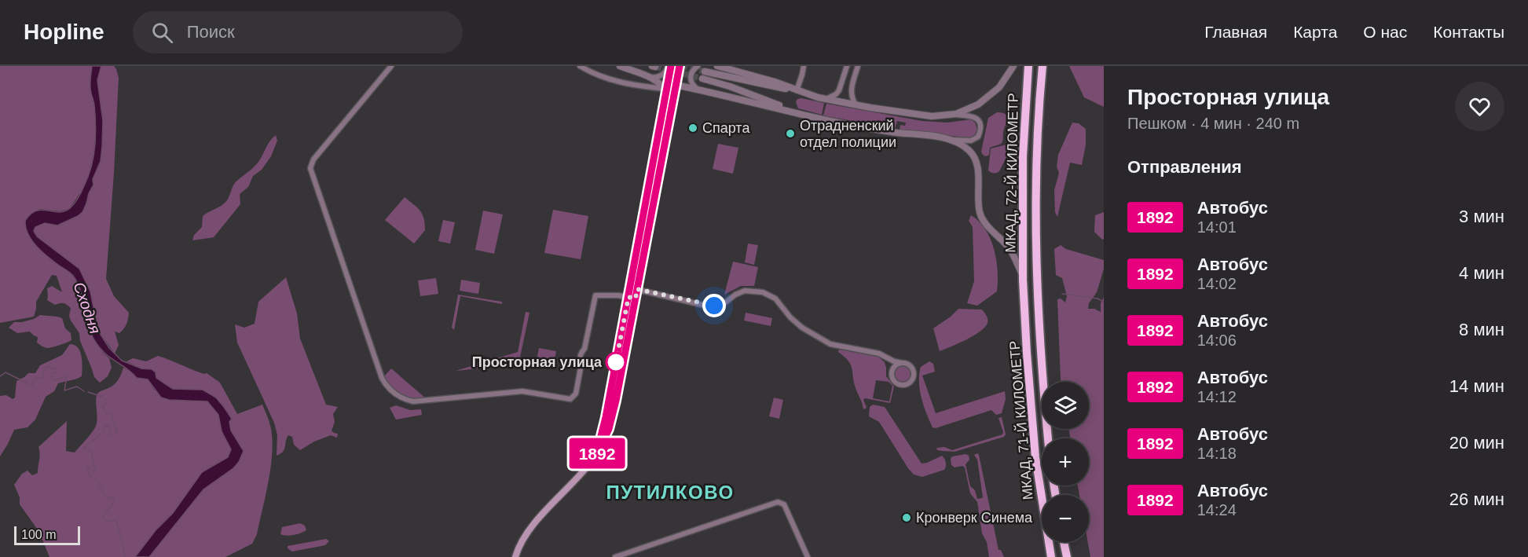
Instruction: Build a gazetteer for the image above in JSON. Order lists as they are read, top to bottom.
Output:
{
  "streets": {
    "highway": ["МКАД, 72-Й КИЛОМЕТР", "МКАД, 71-Й КИЛОМЕТР"]
  },
  "crossings": [
    ["МКАД, 72-Й КИЛОМЕТР", "МКАД, 71-Й КИЛОМЕТР"]
  ],
  "districts": ["ПУТИЛКОВО"],
  "water": ["Сходня"],
  "places": [
    "Спарта",
    "Отрадненский отдел полиции",
    "Просторная улица",
    "Кронверк Синема"
  ],
  "lines": ["bus line 1892"],
  "scale_bar": "100 m",
  "page": {
    "header": "Hopline",
    "search": "Поиск",
    "nav": [
      "Главная",
      "Карта",
      "О нас",
      "Контакты"
    ],
    "on_map": "1892",
    "heading": [
      ["Просторная улица", "Пешком · 4 мин · 240 m"],
      "Отправления"
    ],
    "list": [
      {
        "mark": "1892",
        "name": "Автобус",
        "note": "14:01",
        "value": "3 мин"
      },
      {
        "mark": "1892",
        "name": "Автобус",
        "note": "14:02",
        "value": "4 мин"
      },
      {
        "mark": "1892",
        "name": "Автобус",
        "note": "14:06",
        "value": "8 мин"
      },
      {
        "mark": "1892",
        "name": "Автобус",
        "note": "14:12",
        "value": "14 мин"
      },
      {
        "mark": "1892",
        "name": "Автобус",
        "note": "14:18",
        "value": "20 мин"
      },
      {
        "mark": "1892",
        "name": "Автобус",
        "note": "14:24",
        "value": "26 мин"
      }
    ],
    "map_buttons": ["+", "−"],
    "scale": "100 m"
  }
}
